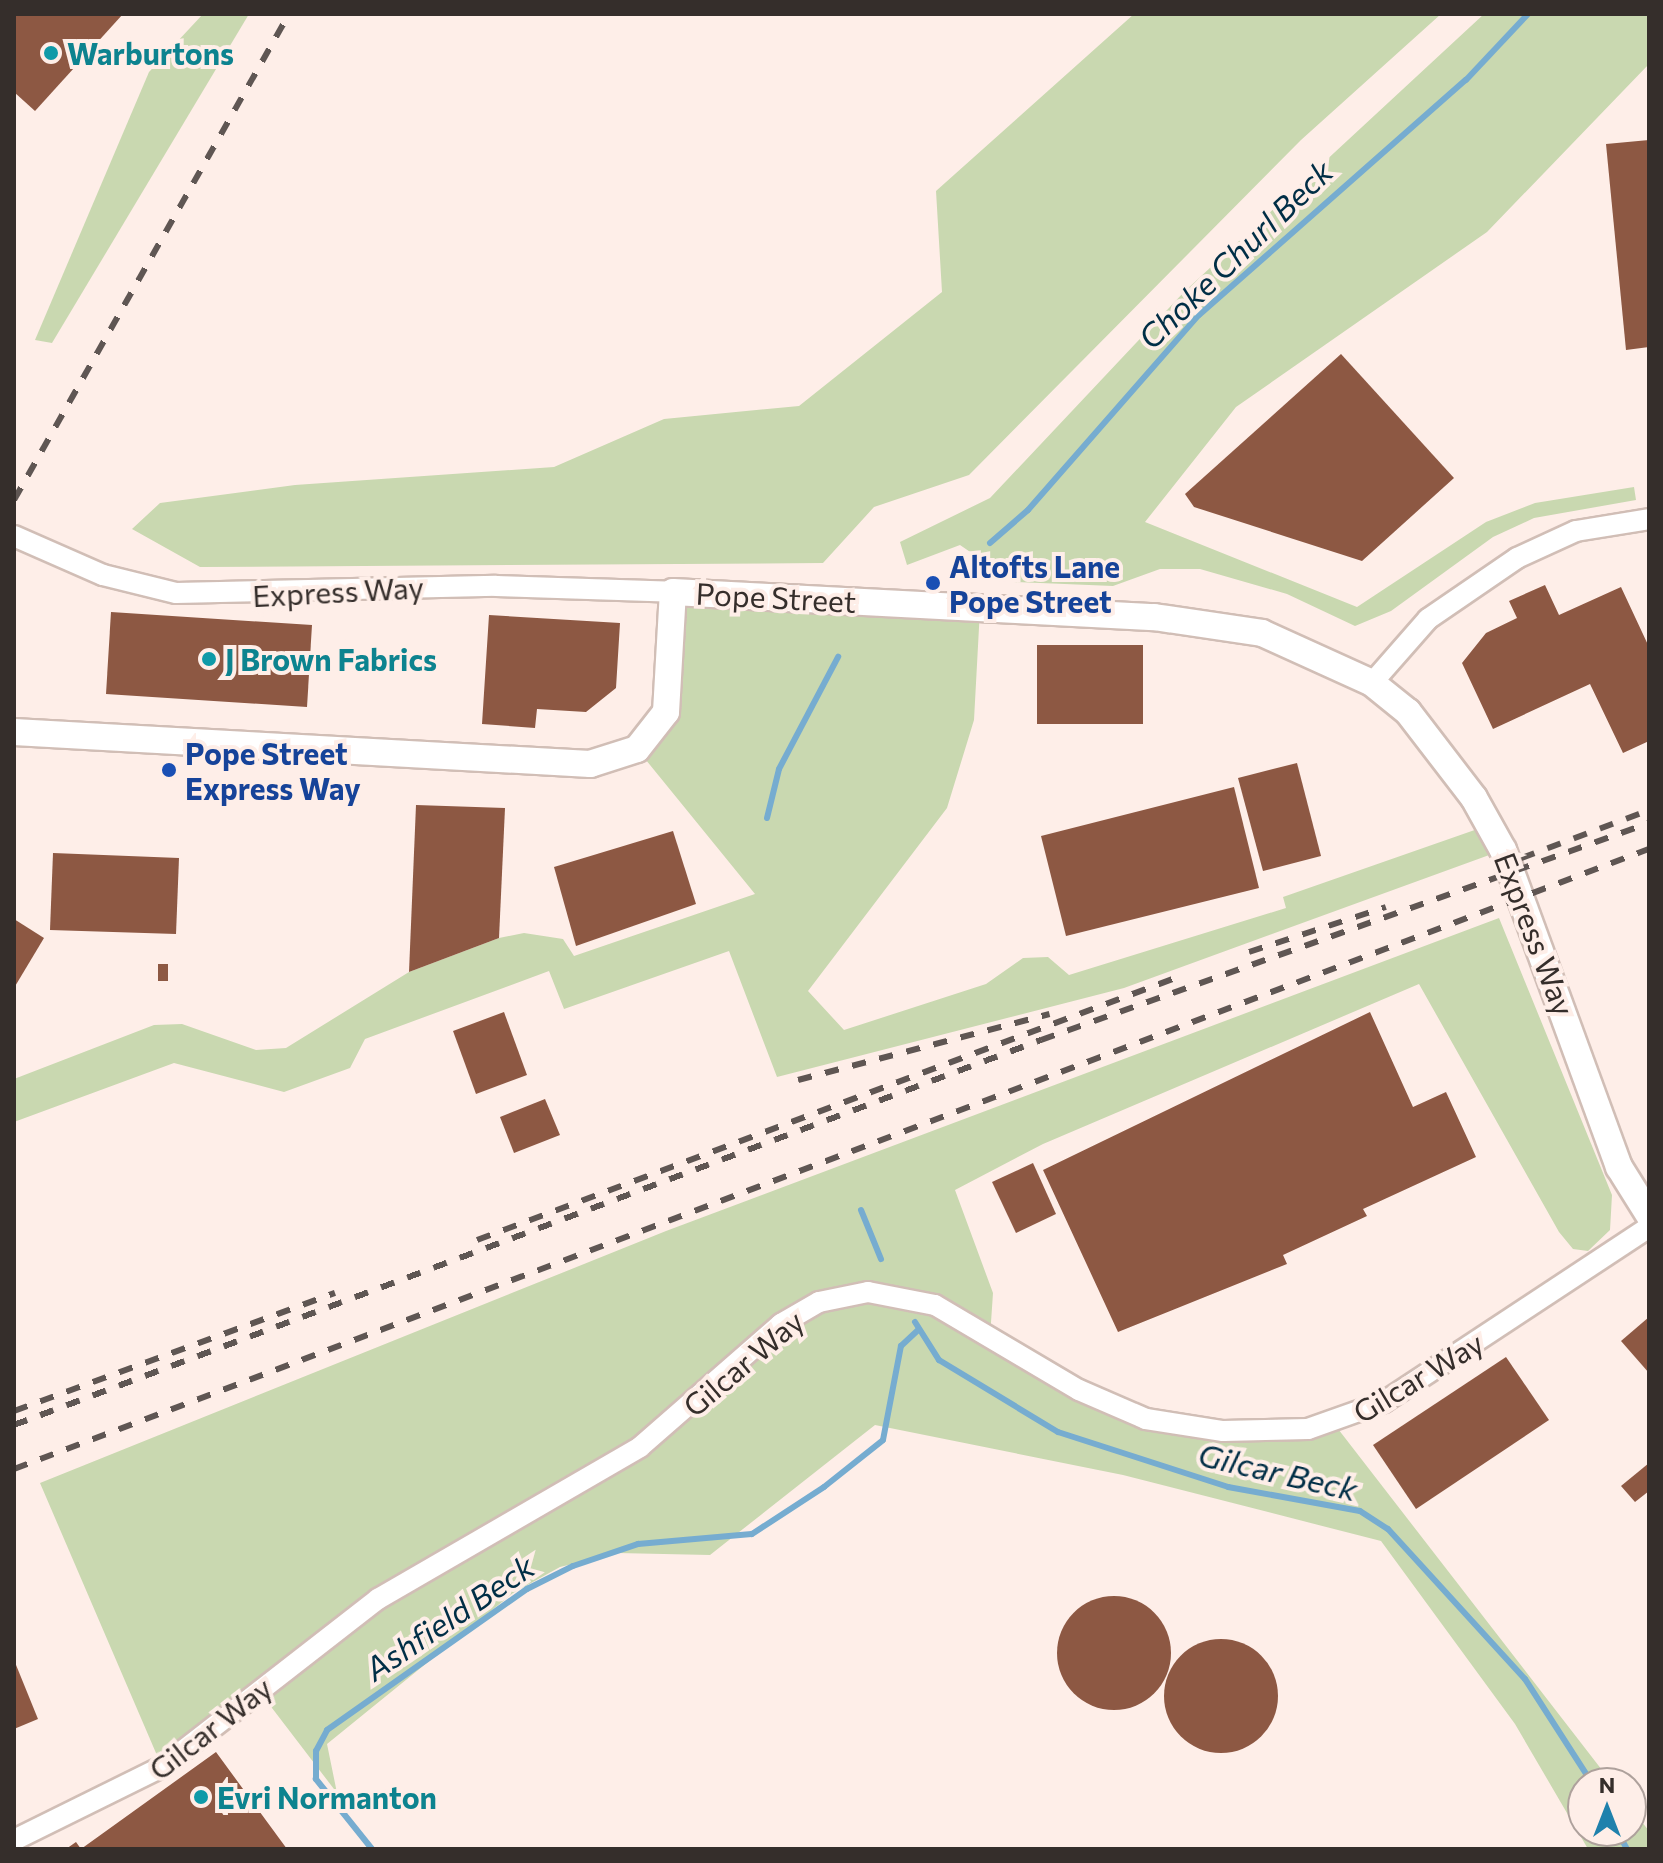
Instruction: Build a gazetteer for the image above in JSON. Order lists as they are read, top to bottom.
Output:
{
  "streets": {
    "street": ["Express Way", "Pope Street", "Gilcar Way"]
  },
  "crossings": [
    ["Express Way", "Pope Street"]
  ],
  "water": ["Choke Churl Beck", "Gilcar Beck", "Ashfield Beck"],
  "places": [
    "Warburtons",
    "Altofts Lane Pope Street",
    "J Brown Fabrics",
    "Pope Street Express Way",
    "Evri Normanton"
  ],
  "north": "top"
}
